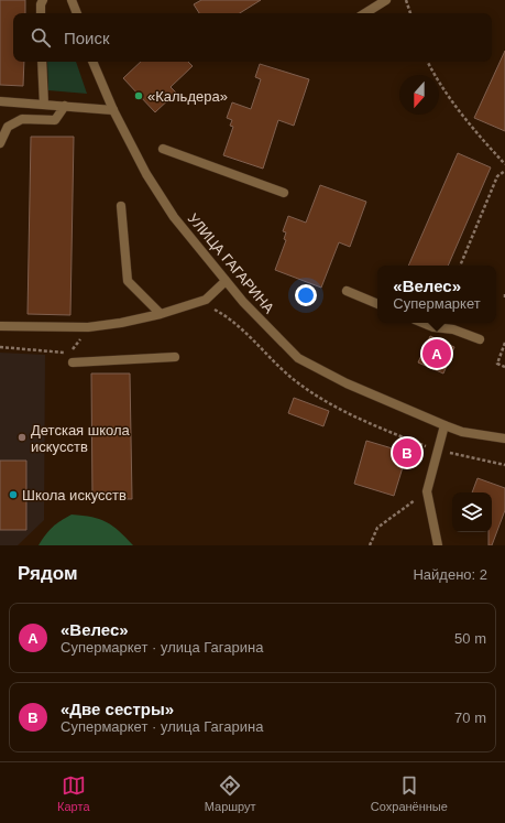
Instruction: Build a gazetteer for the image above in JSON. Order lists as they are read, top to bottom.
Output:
{
  "streets": {
    "street": ["УЛИЦА ГАГАРИНА"]
  },
  "places": ["«Кальдера»", "Детская школа искусств", "Школа искусств"],
  "north": "bottom",
  "page": {
    "search": "Поиск",
    "popup": ["«Велес»", "Супермаркет"],
    "pins": ["A", "B"],
    "heading": ["Рядом", "Найдено: 2"],
    "list": [
      {
        "mark": "A",
        "name": "«Велес»",
        "note": "Супермаркет · улица Гагарина",
        "value": "50 m"
      },
      {
        "mark": "B",
        "name": "«Две сестры»",
        "note": "Супермаркет · улица Гагарина",
        "value": "70 m"
      }
    ],
    "nav": ["Карта", "Маршрут", "Сохранённые"]
  }
}
